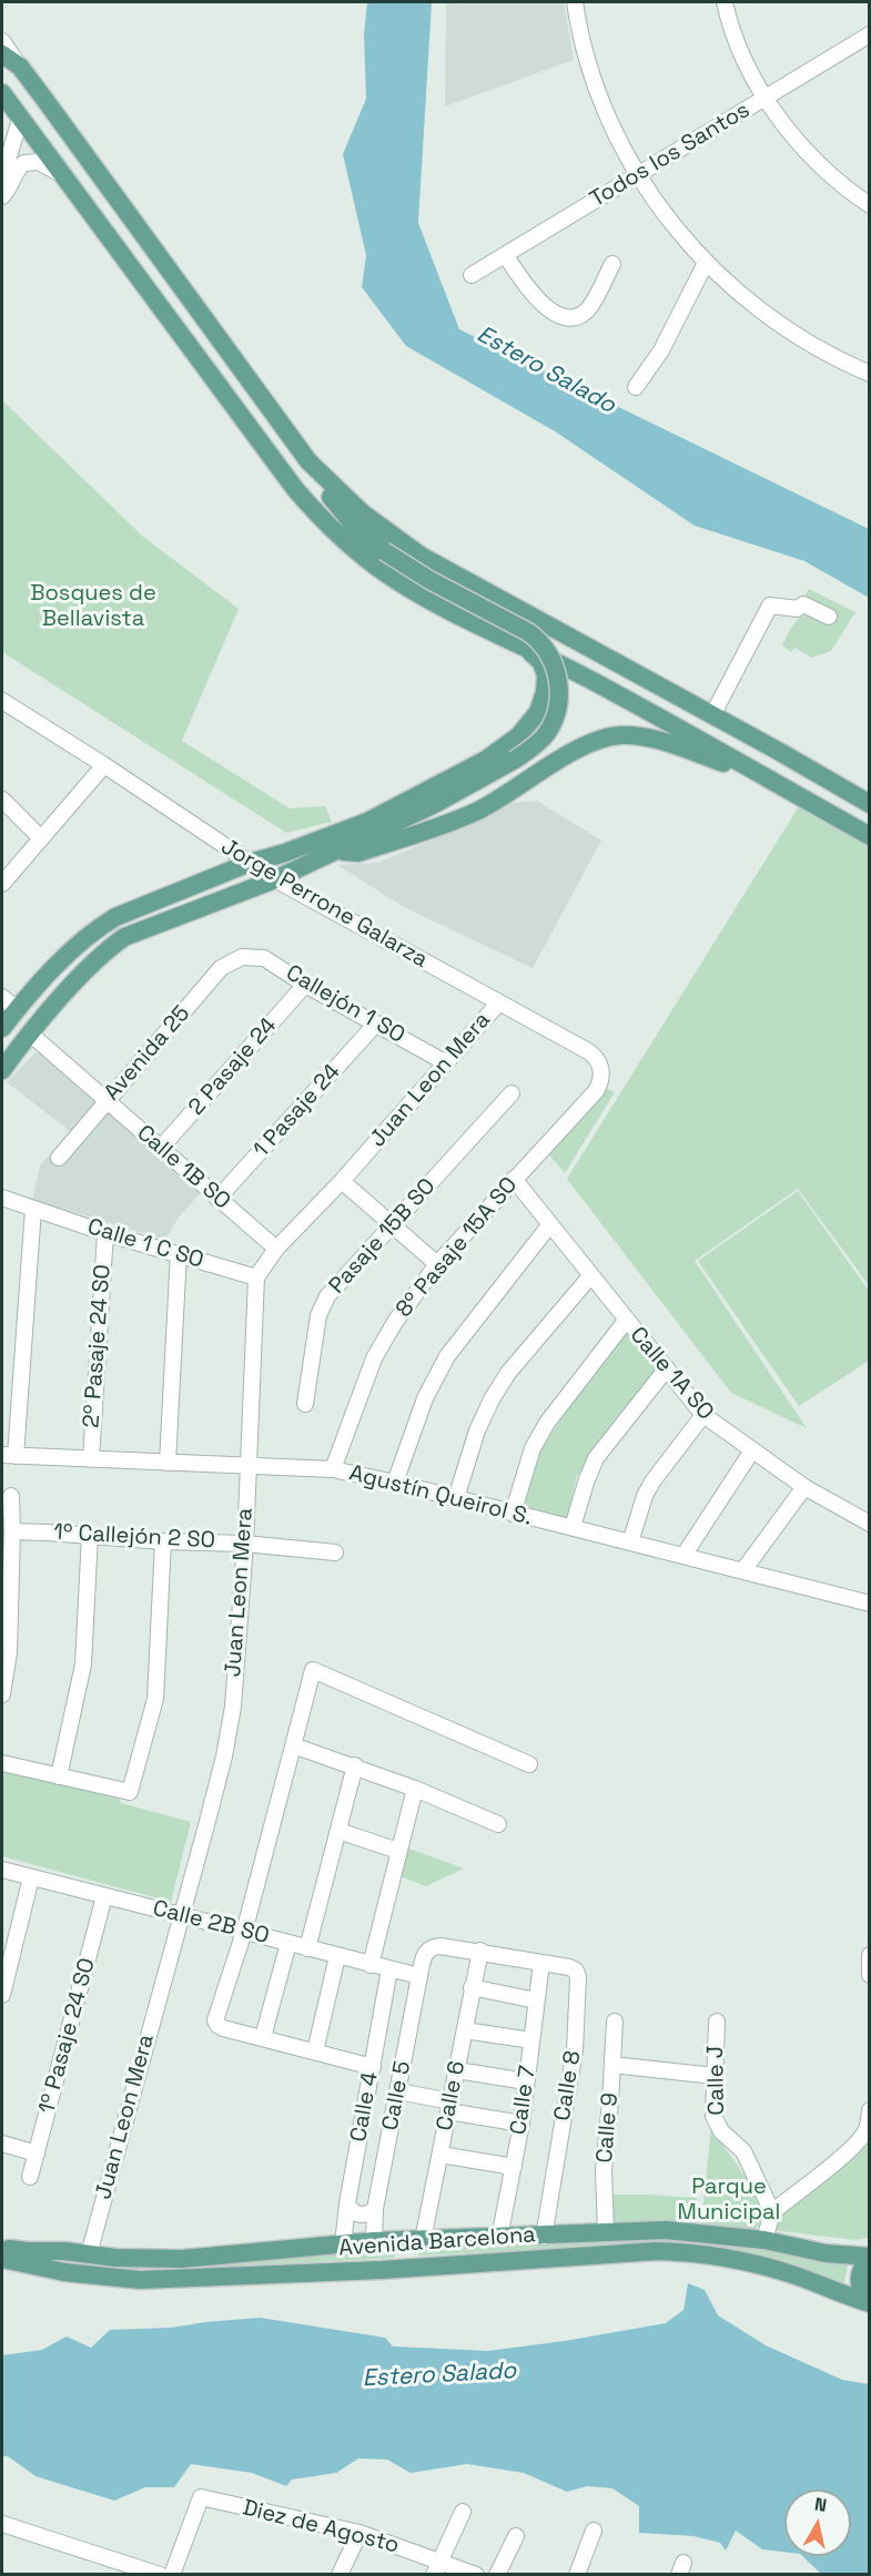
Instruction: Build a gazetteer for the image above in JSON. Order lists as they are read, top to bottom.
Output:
{
  "streets": {
    "main road": ["Avenida Barcelona"],
    "street": [
      "Todos los Santos",
      "Jorge Perrone Galarza",
      "Callejón 1 SO",
      "Avenida 25",
      "2 Pasaje 24",
      "Juan Leon Mera",
      "1 Pasaje 24",
      "Calle 1B SO",
      "Pasaje 15B SO",
      "Calle 1 C SO",
      "8º Pasaje 15A SO",
      "2º Pasaje 24 SO",
      "Calle 1A SO",
      "Agustín Queirol S.",
      "1º Callejón 2 SO",
      "Calle 2B SO",
      "1º Pasaje 24 SO",
      "Calle J",
      "Calle 8",
      "Calle 5",
      "Calle 6",
      "Calle 7",
      "Calle 4",
      "Calle 9",
      "Diez de Agosto"
    ]
  },
  "crossings": [
    ["Jorge Perrone Galarza", "Juan Leon Mera"],
    ["Jorge Perrone Galarza", "8º Pasaje 15A SO"],
    ["Callejón 1 SO", "Avenida 25"],
    ["Callejón 1 SO", "2 Pasaje 24"],
    ["Callejón 1 SO", "Juan Leon Mera"],
    ["Callejón 1 SO", "1 Pasaje 24"],
    ["Avenida 25", "Calle 1B SO"],
    ["2 Pasaje 24", "Calle 1B SO"],
    ["Juan Leon Mera", "Calle 1B SO"],
    ["Juan Leon Mera", "Calle 1 C SO"],
    ["Juan Leon Mera", "Agustín Queirol S."],
    ["Juan Leon Mera", "1º Callejón 2 SO"],
    ["Juan Leon Mera", "Calle 2B SO"],
    ["Juan Leon Mera", "Avenida Barcelona"],
    ["1 Pasaje 24", "Calle 1B SO"],
    ["Calle 1 C SO", "2º Pasaje 24 SO"],
    ["8º Pasaje 15A SO", "Calle 1A SO"],
    ["8º Pasaje 15A SO", "Agustín Queirol S."],
    ["2º Pasaje 24 SO", "Agustín Queirol S."],
    ["Calle 2B SO", "1º Pasaje 24 SO"],
    ["Calle 2B SO", "Calle 5"],
    ["Calle 2B SO", "Calle 4"],
    ["Calle 8", "Calle 5"],
    ["Calle 8", "Calle 6"],
    ["Calle 8", "Calle 7"],
    ["Calle 8", "Avenida Barcelona"],
    ["Calle 5", "Avenida Barcelona"],
    ["Calle 6", "Avenida Barcelona"],
    ["Calle 7", "Avenida Barcelona"],
    ["Calle 4", "Avenida Barcelona"],
    ["Calle 9", "Avenida Barcelona"]
  ],
  "water": ["Estero Salado"],
  "parks": ["Bosques de Bellavista", "Parque Municipal"],
  "north": "top"
}
